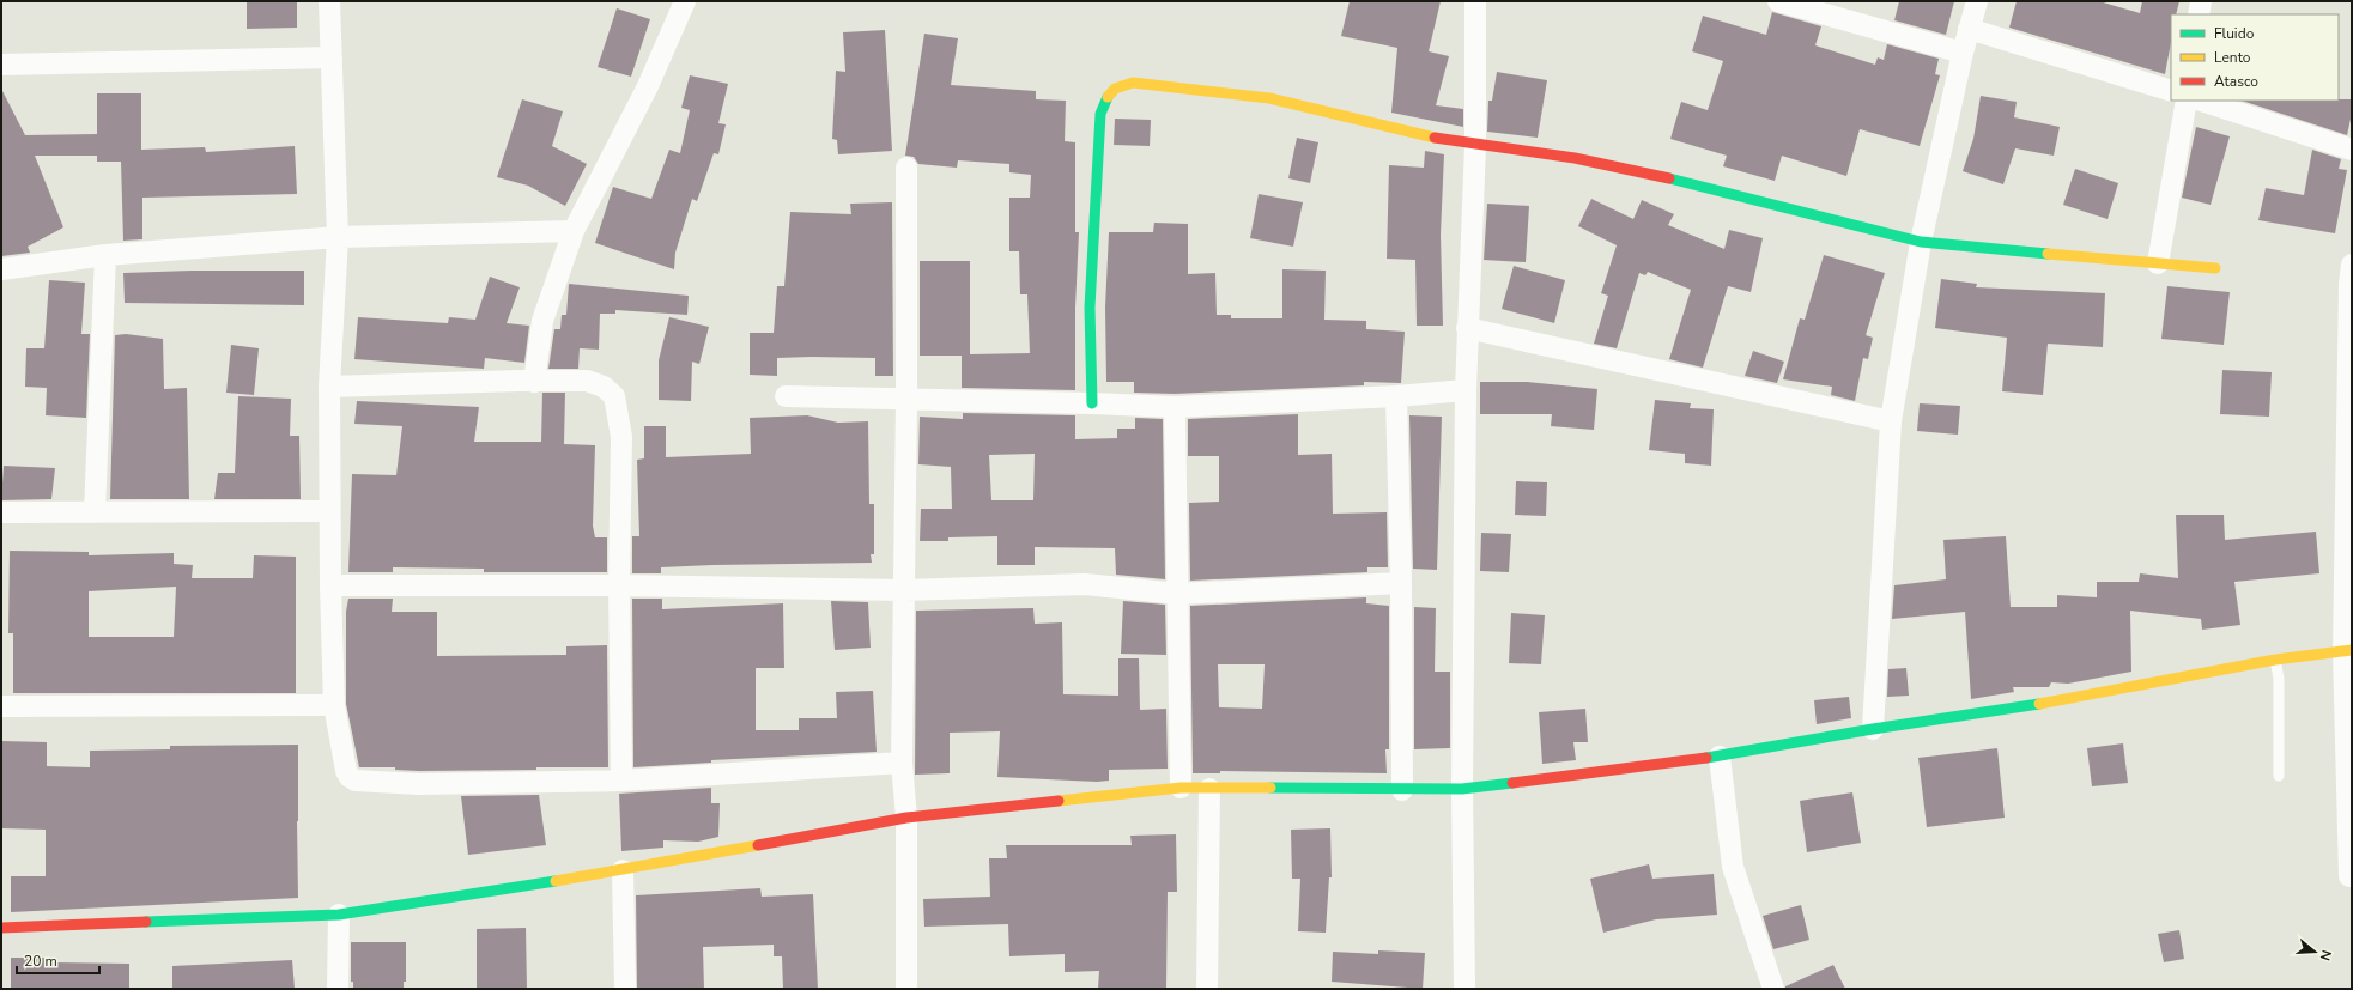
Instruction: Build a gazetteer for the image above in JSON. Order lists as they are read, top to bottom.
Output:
{
  "legend": ["Fluido", "Lento", "Atasco"],
  "scale_bar": "20 m",
  "north": "right"
}
